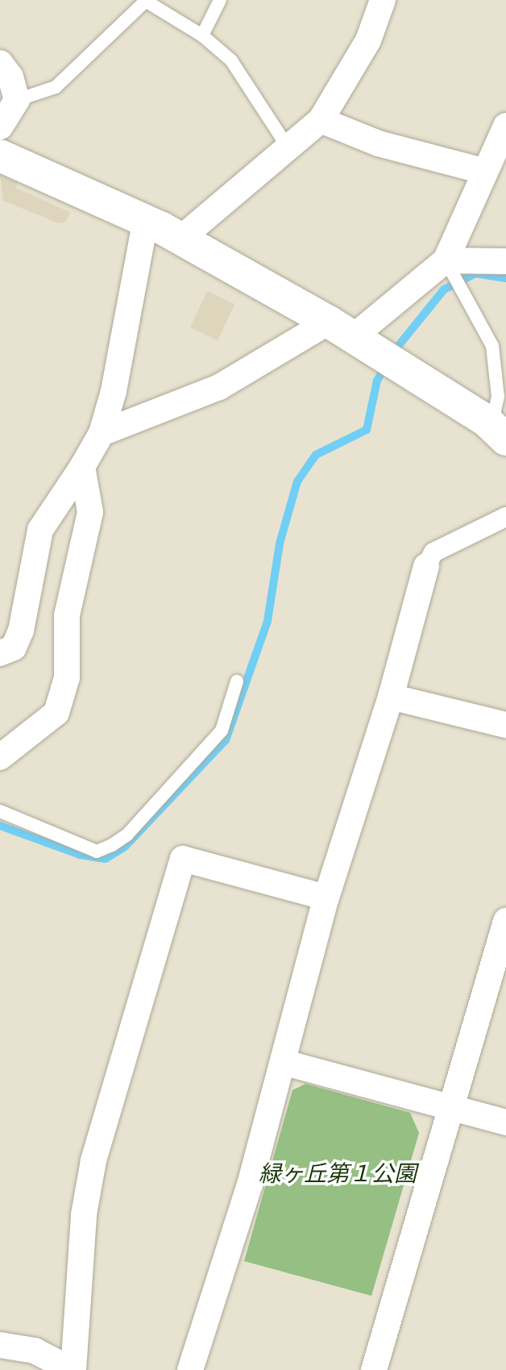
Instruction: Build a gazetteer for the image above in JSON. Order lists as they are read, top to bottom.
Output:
{
  "parks": ["緑ヶ丘第１公園"]
}
